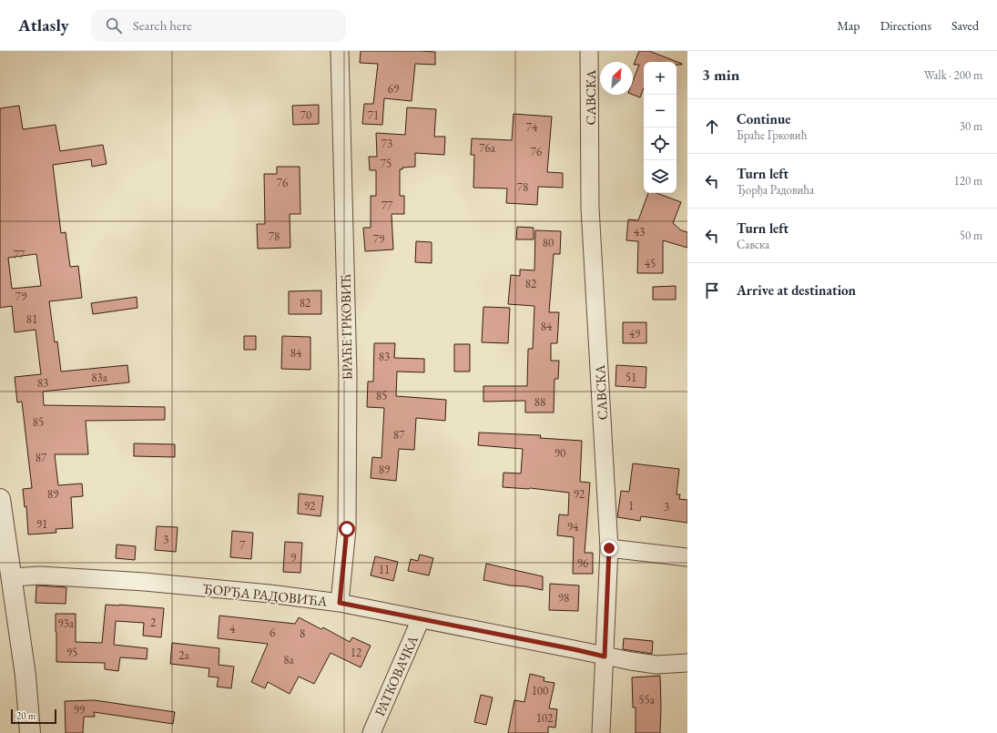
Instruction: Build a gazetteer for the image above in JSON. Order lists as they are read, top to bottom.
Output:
{
  "streets": {
    "street": [
      "САВСКА",
      "БРАЋЕ ГРКОВИЋ",
      "ЂОРЂА РАДОВИЋА",
      "РАТКОВАЧКА"
    ]
  },
  "crossings": [
    ["САВСКА", "ЂОРЂА РАДОВИЋА"],
    ["БРАЋЕ ГРКОВИЋ", "ЂОРЂА РАДОВИЋА"],
    ["ЂОРЂА РАДОВИЋА", "РАТКОВАЧКА"]
  ],
  "house_numbers": [
    "69",
    "70",
    "71",
    "74",
    "73",
    "76a",
    "76",
    "75",
    "76",
    "78",
    "77",
    "43",
    "78",
    "79",
    "80",
    "77",
    "45",
    "82",
    "79",
    "82",
    "81",
    "84",
    "49",
    "84",
    "83",
    "83a",
    "51",
    "83",
    "85",
    "88",
    "85",
    "87",
    "90",
    "87",
    "89",
    "89",
    "92",
    "92",
    "1",
    "3",
    "91",
    "94",
    "3",
    "7",
    "9",
    "96",
    "11",
    "98",
    "2",
    "93a",
    "4",
    "6",
    "8",
    "95",
    "12",
    "2a",
    "8a",
    "100",
    "55a",
    "99",
    "102"
  ],
  "scale_bar": "20 m",
  "north": "top right",
  "page": {
    "header": "Atlasly",
    "search": "Search here",
    "nav": ["Map", "Directions", "Saved"],
    "heading": ["3 min", "Walk · 200 m"],
    "map_buttons": ["+", "−"],
    "list": [
      ["Continue", "Браће Грковић", "30 m"],
      ["Turn left", "Ђорђа Радовића", "120 m"],
      ["Turn left", "Савска", "50 m"],
      "Arrive at destination"
    ],
    "scale": "20 m"
  }
}
